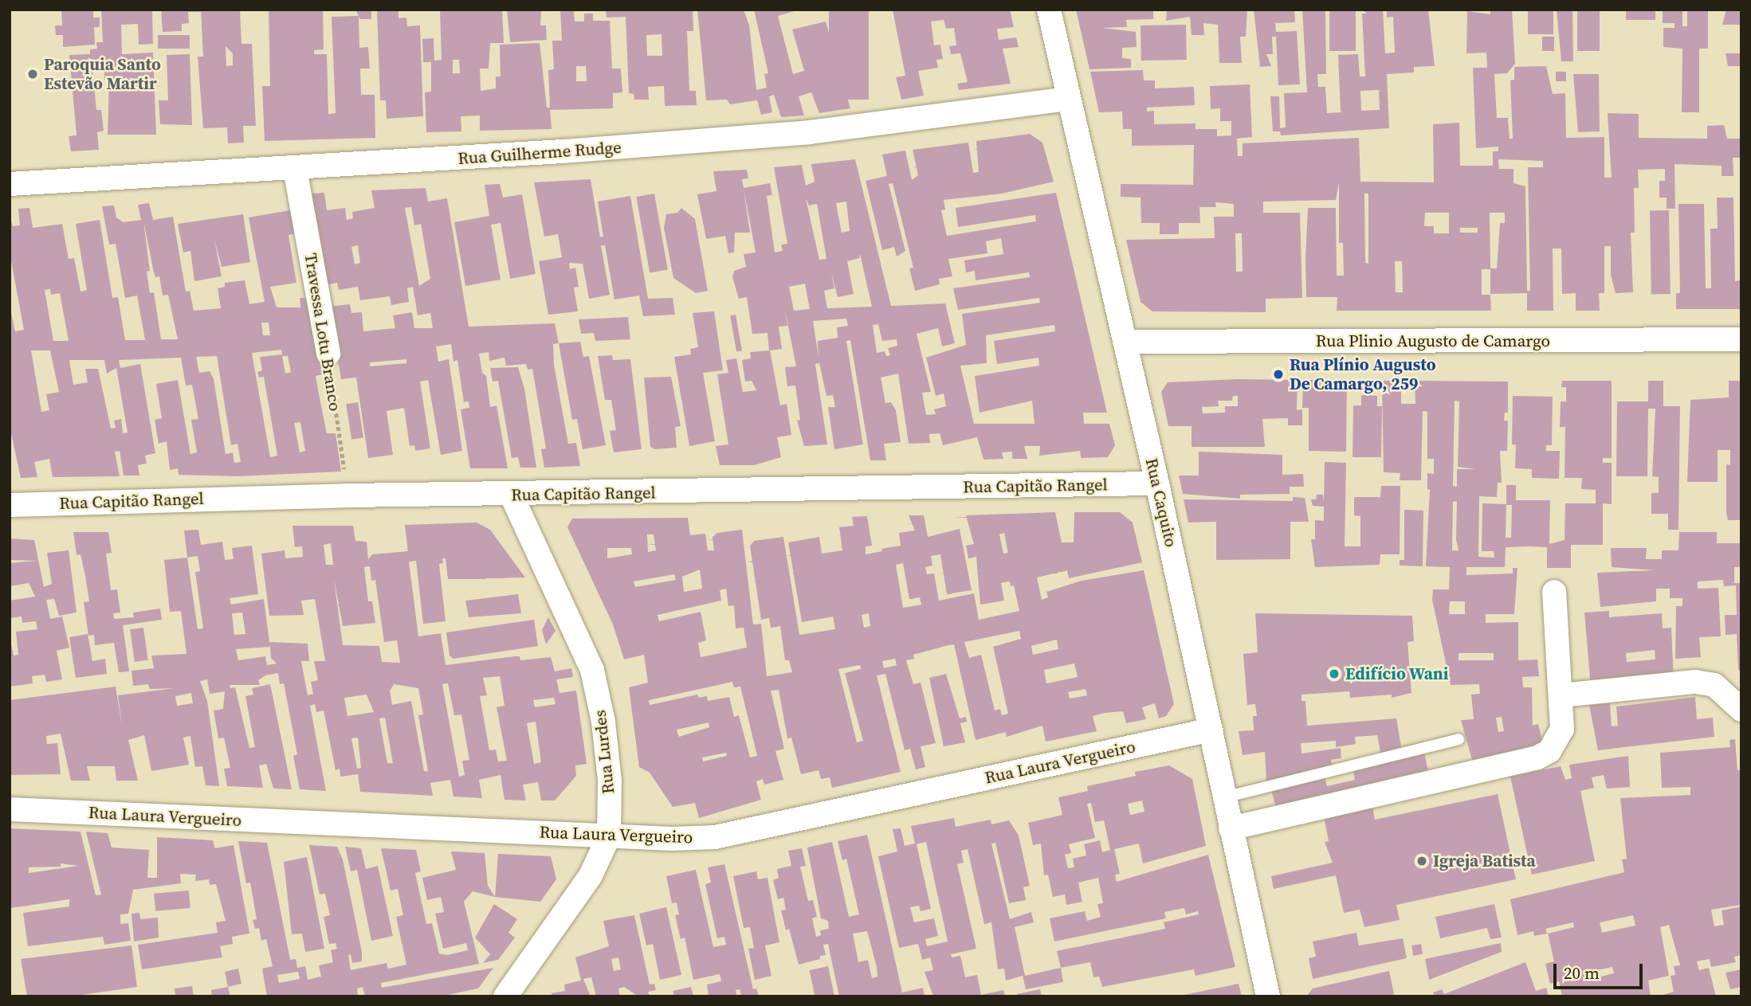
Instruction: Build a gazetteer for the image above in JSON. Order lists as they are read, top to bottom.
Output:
{
  "streets": {
    "street": [
      "Rua Guilherme Rudge",
      "Travessa Lotu Branco",
      "Rua Plinio Augusto de Camargo",
      "Rua Capitão Rangel",
      "Rua Caquito",
      "Rua Lurdes",
      "Rua Laura Vergueiro"
    ]
  },
  "crossings": [
    ["Rua Guilherme Rudge", "Travessa Lotu Branco"],
    ["Rua Guilherme Rudge", "Rua Caquito"],
    ["Travessa Lotu Branco", "Rua Capitão Rangel"],
    ["Rua Plinio Augusto de Camargo", "Rua Caquito"],
    ["Rua Capitão Rangel", "Rua Caquito"],
    ["Rua Capitão Rangel", "Rua Lurdes"],
    ["Rua Caquito", "Rua Laura Vergueiro"],
    ["Rua Lurdes", "Rua Laura Vergueiro"]
  ],
  "places": [
    "Paroquia Santo Estevão Martir",
    "Rua Plínio Augusto De Camargo, 259",
    "Edifício Wani",
    "Igreja Batista"
  ],
  "scale_bar": "20 m"
}
